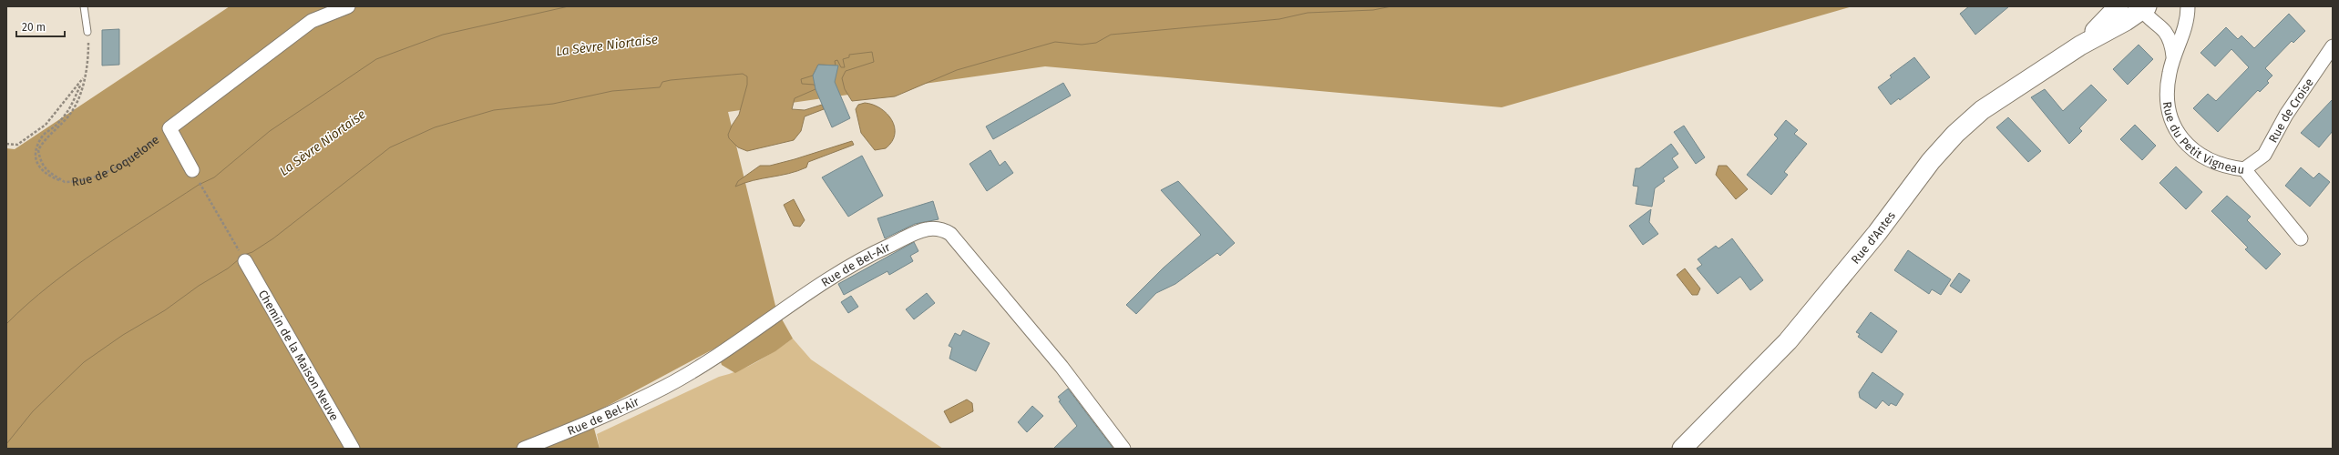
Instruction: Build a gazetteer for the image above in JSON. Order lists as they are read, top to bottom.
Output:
{
  "streets": {
    "street": [
      "Rue de Croise",
      "Rue du Petit Vigneau",
      "Rue de Coquelone",
      "Rue d'Antes",
      "Rue de Bel-Air",
      "Chemin de la Maison Neuve"
    ]
  },
  "crossings": [
    ["Rue de Croise", "Rue du Petit Vigneau"],
    ["Rue du Petit Vigneau", "Rue d'Antes"]
  ],
  "water": ["La Sèvre Niortaise"],
  "scale_bar": "20 m"
}
